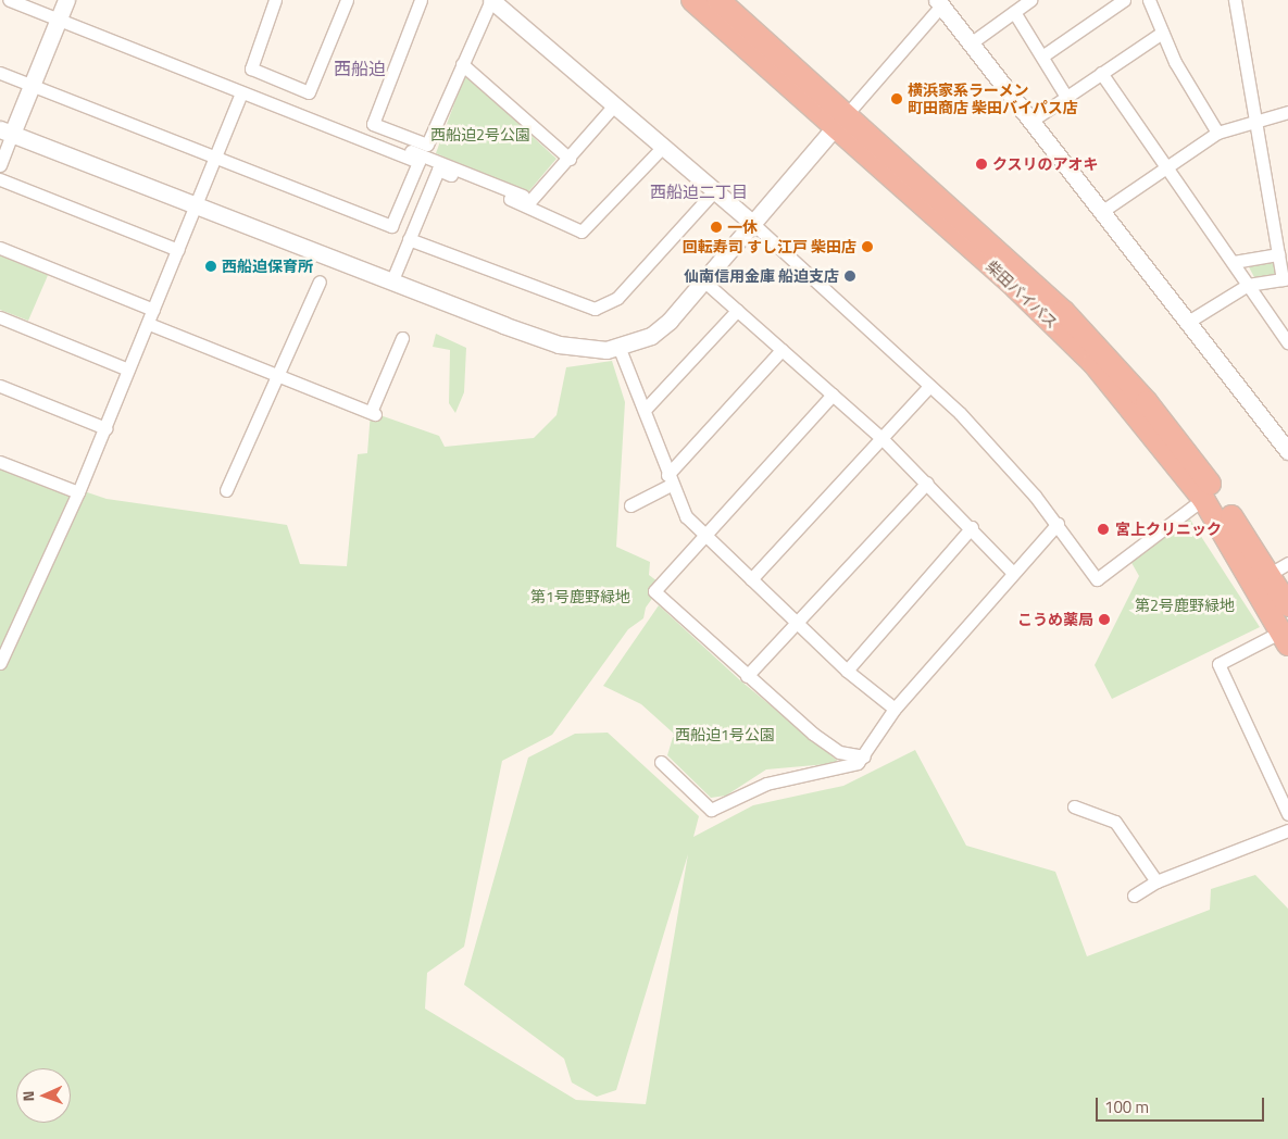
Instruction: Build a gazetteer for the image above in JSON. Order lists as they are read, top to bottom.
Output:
{
  "streets": {
    "highway": ["柴田バイパス"]
  },
  "districts": ["西船迫", "西船迫二丁目"],
  "parks": [
    "西船迫2号公園",
    "第1号鹿野緑地",
    "第2号鹿野緑地",
    "西船迫1号公園"
  ],
  "places": [
    "横浜家系ラーメン 町田商店 柴田バイパス店",
    "クスリのアオキ",
    "一休",
    "回転寿司 すし江戸 柴田店",
    "西船迫保育所",
    "仙南信用金庫 船迫支店",
    "宮上クリニック",
    "こうめ薬局"
  ],
  "scale_bar": "100 m",
  "north": "left"
}
